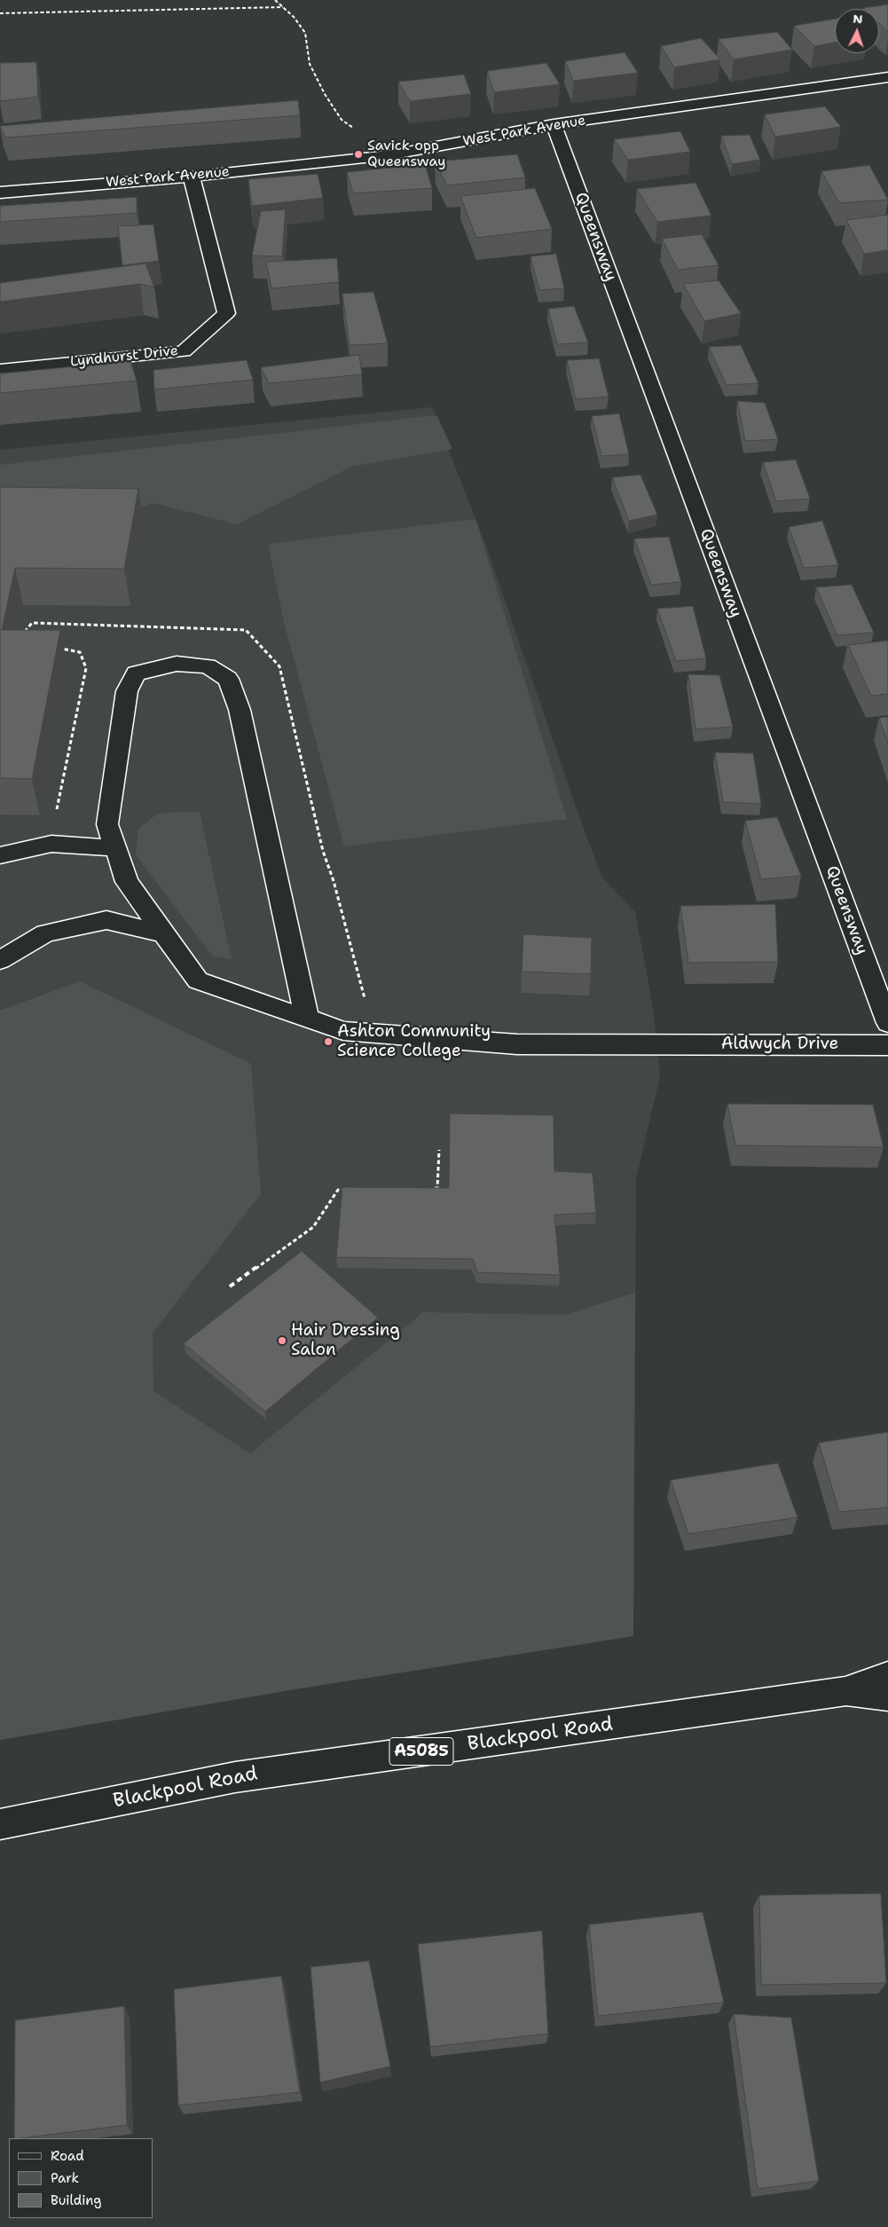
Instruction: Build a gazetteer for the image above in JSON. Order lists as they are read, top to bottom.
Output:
{
  "streets": {
    "main road": [
      "West Park Avenue",
      "Queensway",
      "Lyndhurst Drive",
      "Aldwych Drive",
      "Blackpool Road",
      "A5085"
    ]
  },
  "crossings": [
    ["West Park Avenue", "Queensway"],
    ["West Park Avenue", "Lyndhurst Drive"]
  ],
  "places": ["Savick opp Queensway", "Ashton Community Science College", "Hair Dressing Salon"],
  "legend": ["Road", "Park", "Building"],
  "north": "top"
}
